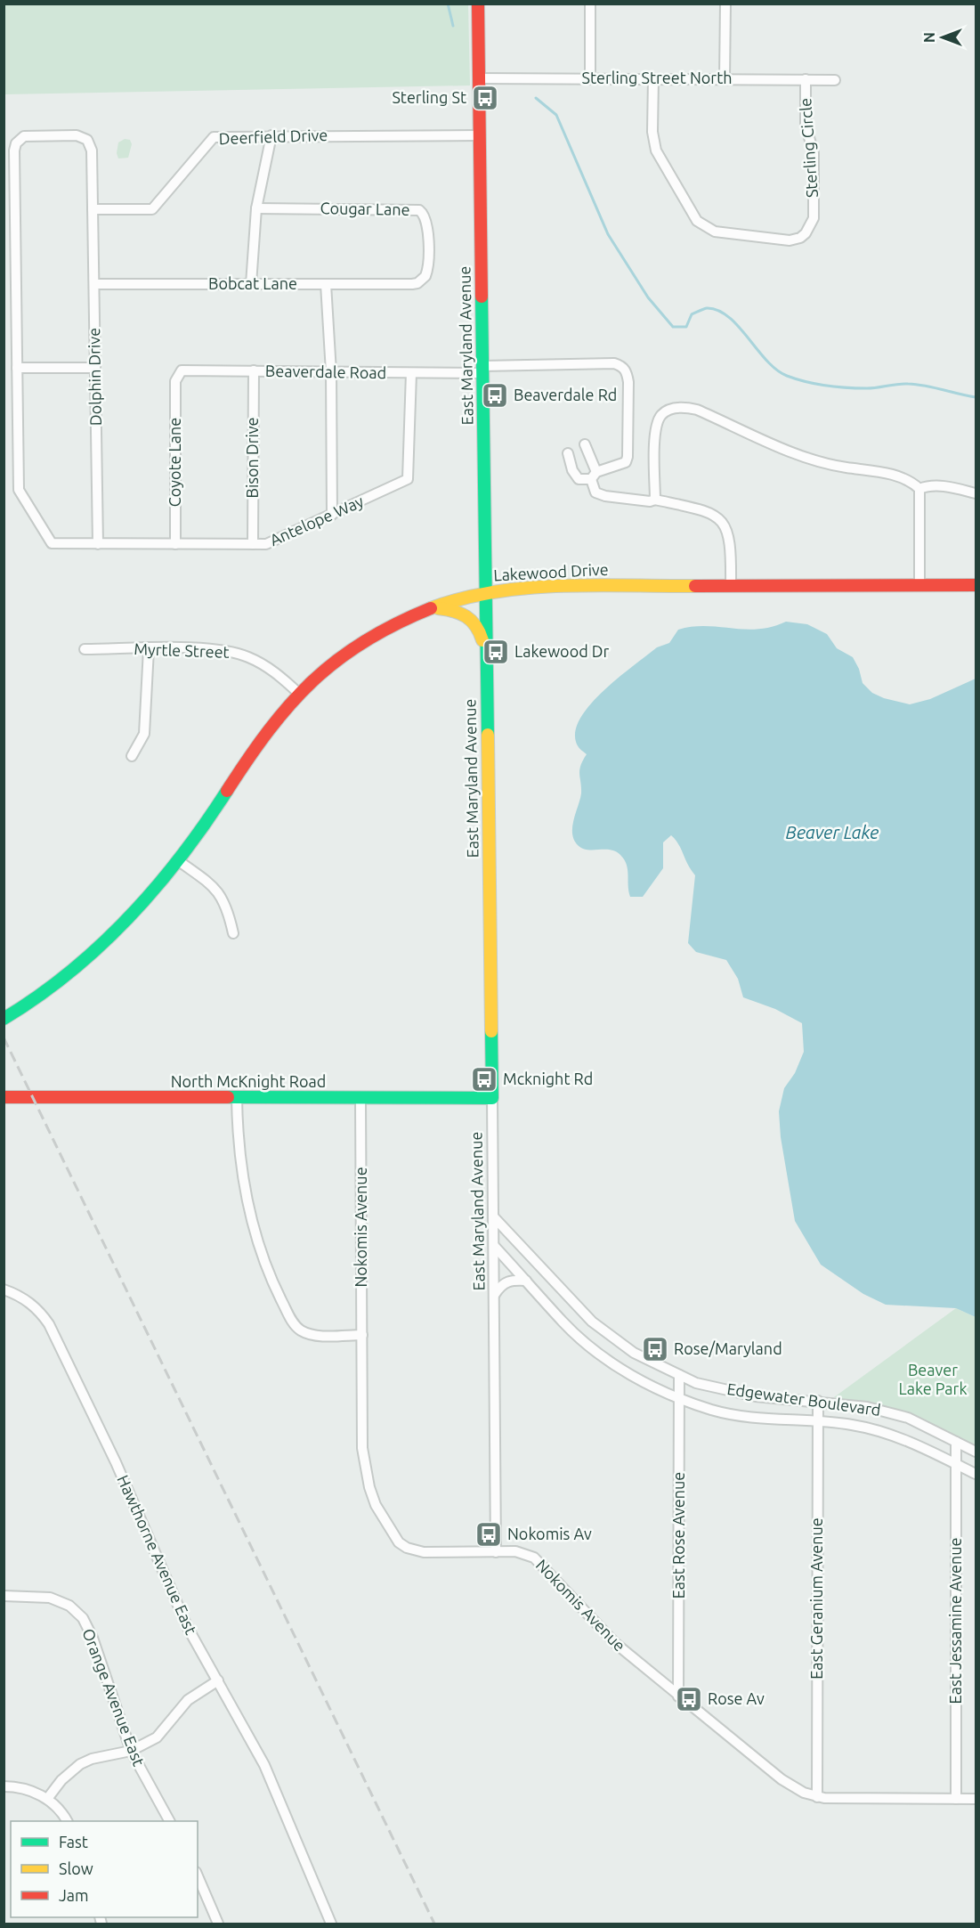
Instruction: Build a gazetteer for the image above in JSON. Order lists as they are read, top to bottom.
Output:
{
  "streets": {
    "street": [
      "Sterling Street North",
      "Deerfield Drive",
      "Sterling Circle",
      "Cougar Lane",
      "Bobcat Lane",
      "East Maryland Avenue",
      "Beaverdale Road",
      "Dolphin Drive",
      "Bison Drive",
      "Coyote Lane",
      "Antelope Way",
      "Lakewood Drive",
      "Myrtle Street",
      "North McKnight Road",
      "Nokomis Avenue",
      "Edgewater Boulevard",
      "East Rose Avenue",
      "Hawthorne Avenue East",
      "East Geranium Avenue",
      "East Jessamine Avenue",
      "Orange Avenue East"
    ]
  },
  "crossings": [
    ["Sterling Street North", "Sterling Circle"],
    ["Sterling Street North", "East Maryland Avenue"],
    ["Deerfield Drive", "East Maryland Avenue"],
    ["Deerfield Drive", "Dolphin Drive"],
    ["Cougar Lane", "Bobcat Lane"],
    ["Bobcat Lane", "Dolphin Drive"],
    ["East Maryland Avenue", "Beaverdale Road"],
    ["East Maryland Avenue", "Lakewood Drive"],
    ["East Maryland Avenue", "North McKnight Road"],
    ["East Maryland Avenue", "Nokomis Avenue"],
    ["East Maryland Avenue", "Edgewater Boulevard"],
    ["Beaverdale Road", "Bison Drive"],
    ["Beaverdale Road", "Coyote Lane"],
    ["Beaverdale Road", "Antelope Way"],
    ["Dolphin Drive", "Antelope Way"],
    ["Bison Drive", "Antelope Way"],
    ["Coyote Lane", "Antelope Way"],
    ["Lakewood Drive", "Myrtle Street"],
    ["North McKnight Road", "Nokomis Avenue"],
    ["Nokomis Avenue", "East Rose Avenue"],
    ["Nokomis Avenue", "East Geranium Avenue"],
    ["Nokomis Avenue", "East Jessamine Avenue"],
    ["Edgewater Boulevard", "East Rose Avenue"],
    ["Edgewater Boulevard", "East Geranium Avenue"],
    ["Edgewater Boulevard", "East Jessamine Avenue"]
  ],
  "water": ["Beaver Lake"],
  "parks": ["Beaver Lake Park"],
  "places": {
    "bus stop": [
      "Sterling St",
      "Beaverdale Rd",
      "Lakewood Dr",
      "Mcknight Rd",
      "Rose/Maryland",
      "Nokomis Av",
      "Rose Av"
    ]
  },
  "legend": ["Fast", "Slow", "Jam"],
  "north": "left"
}
